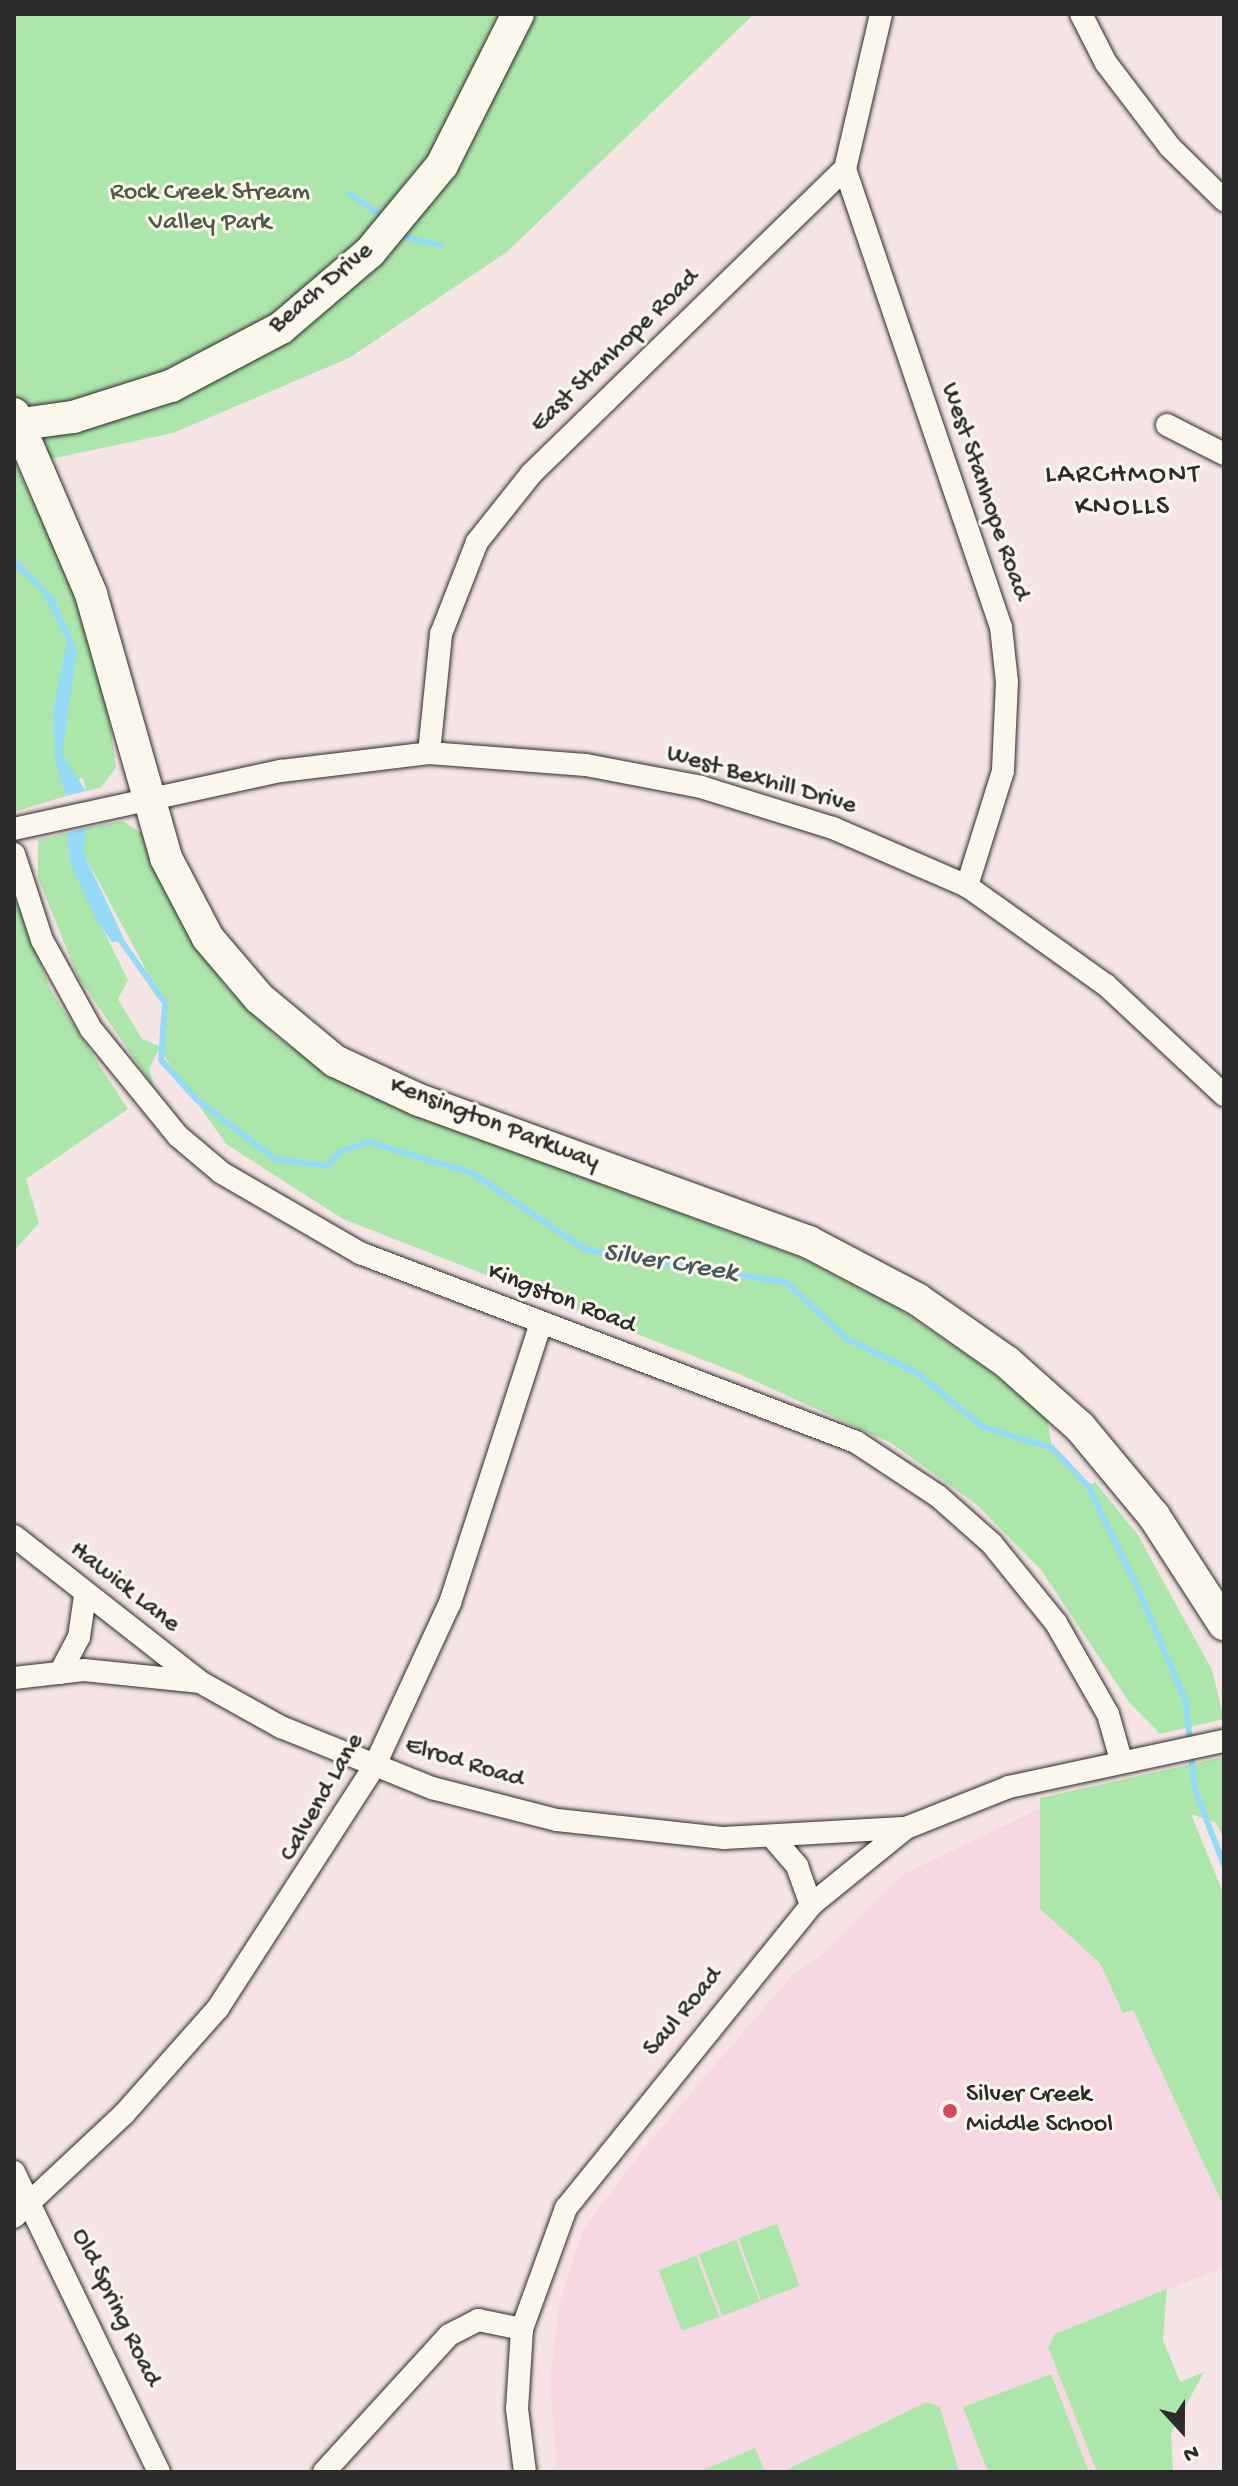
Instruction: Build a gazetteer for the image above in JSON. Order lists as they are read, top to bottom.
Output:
{
  "streets": {
    "street": [
      "Beach Drive",
      "East Stanhope Road",
      "West Stanhope Road",
      "West Bexhill Drive",
      "Kensington Parkway",
      "Kingston Road",
      "Hawick Lane",
      "Elrod Road",
      "Calvend Lane",
      "Saul Road",
      "Old Spring Road"
    ]
  },
  "crossings": [
    ["Beach Drive", "Kensington Parkway"],
    ["East Stanhope Road", "West Stanhope Road"],
    ["East Stanhope Road", "West Bexhill Drive"],
    ["West Stanhope Road", "West Bexhill Drive"],
    ["West Bexhill Drive", "Kensington Parkway"],
    ["Kingston Road", "Calvend Lane"],
    ["Kingston Road", "Saul Road"],
    ["Hawick Lane", "Elrod Road"],
    ["Elrod Road", "Calvend Lane"],
    ["Elrod Road", "Saul Road"],
    ["Calvend Lane", "Old Spring Road"]
  ],
  "districts": ["LARCHMONT KNOLLS"],
  "water": ["Silver Creek"],
  "parks": ["Rock Creek Stream Valley Park"],
  "places": ["Silver Creek Middle School"],
  "north": "bottom"
}
